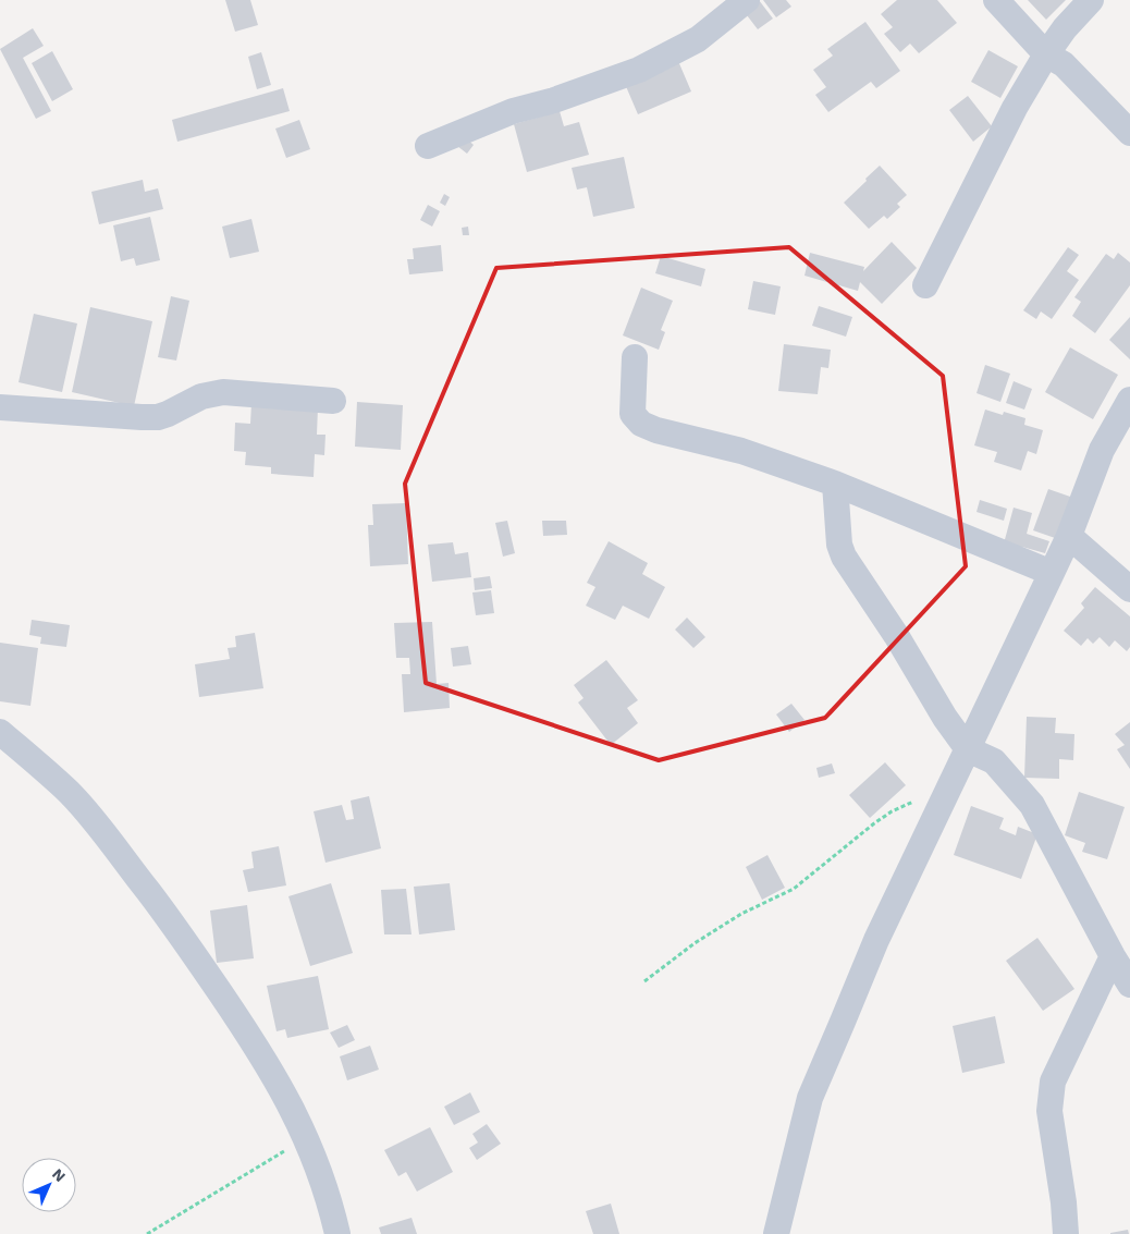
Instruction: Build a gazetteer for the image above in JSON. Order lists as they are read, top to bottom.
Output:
{
  "north": "top right"
}
